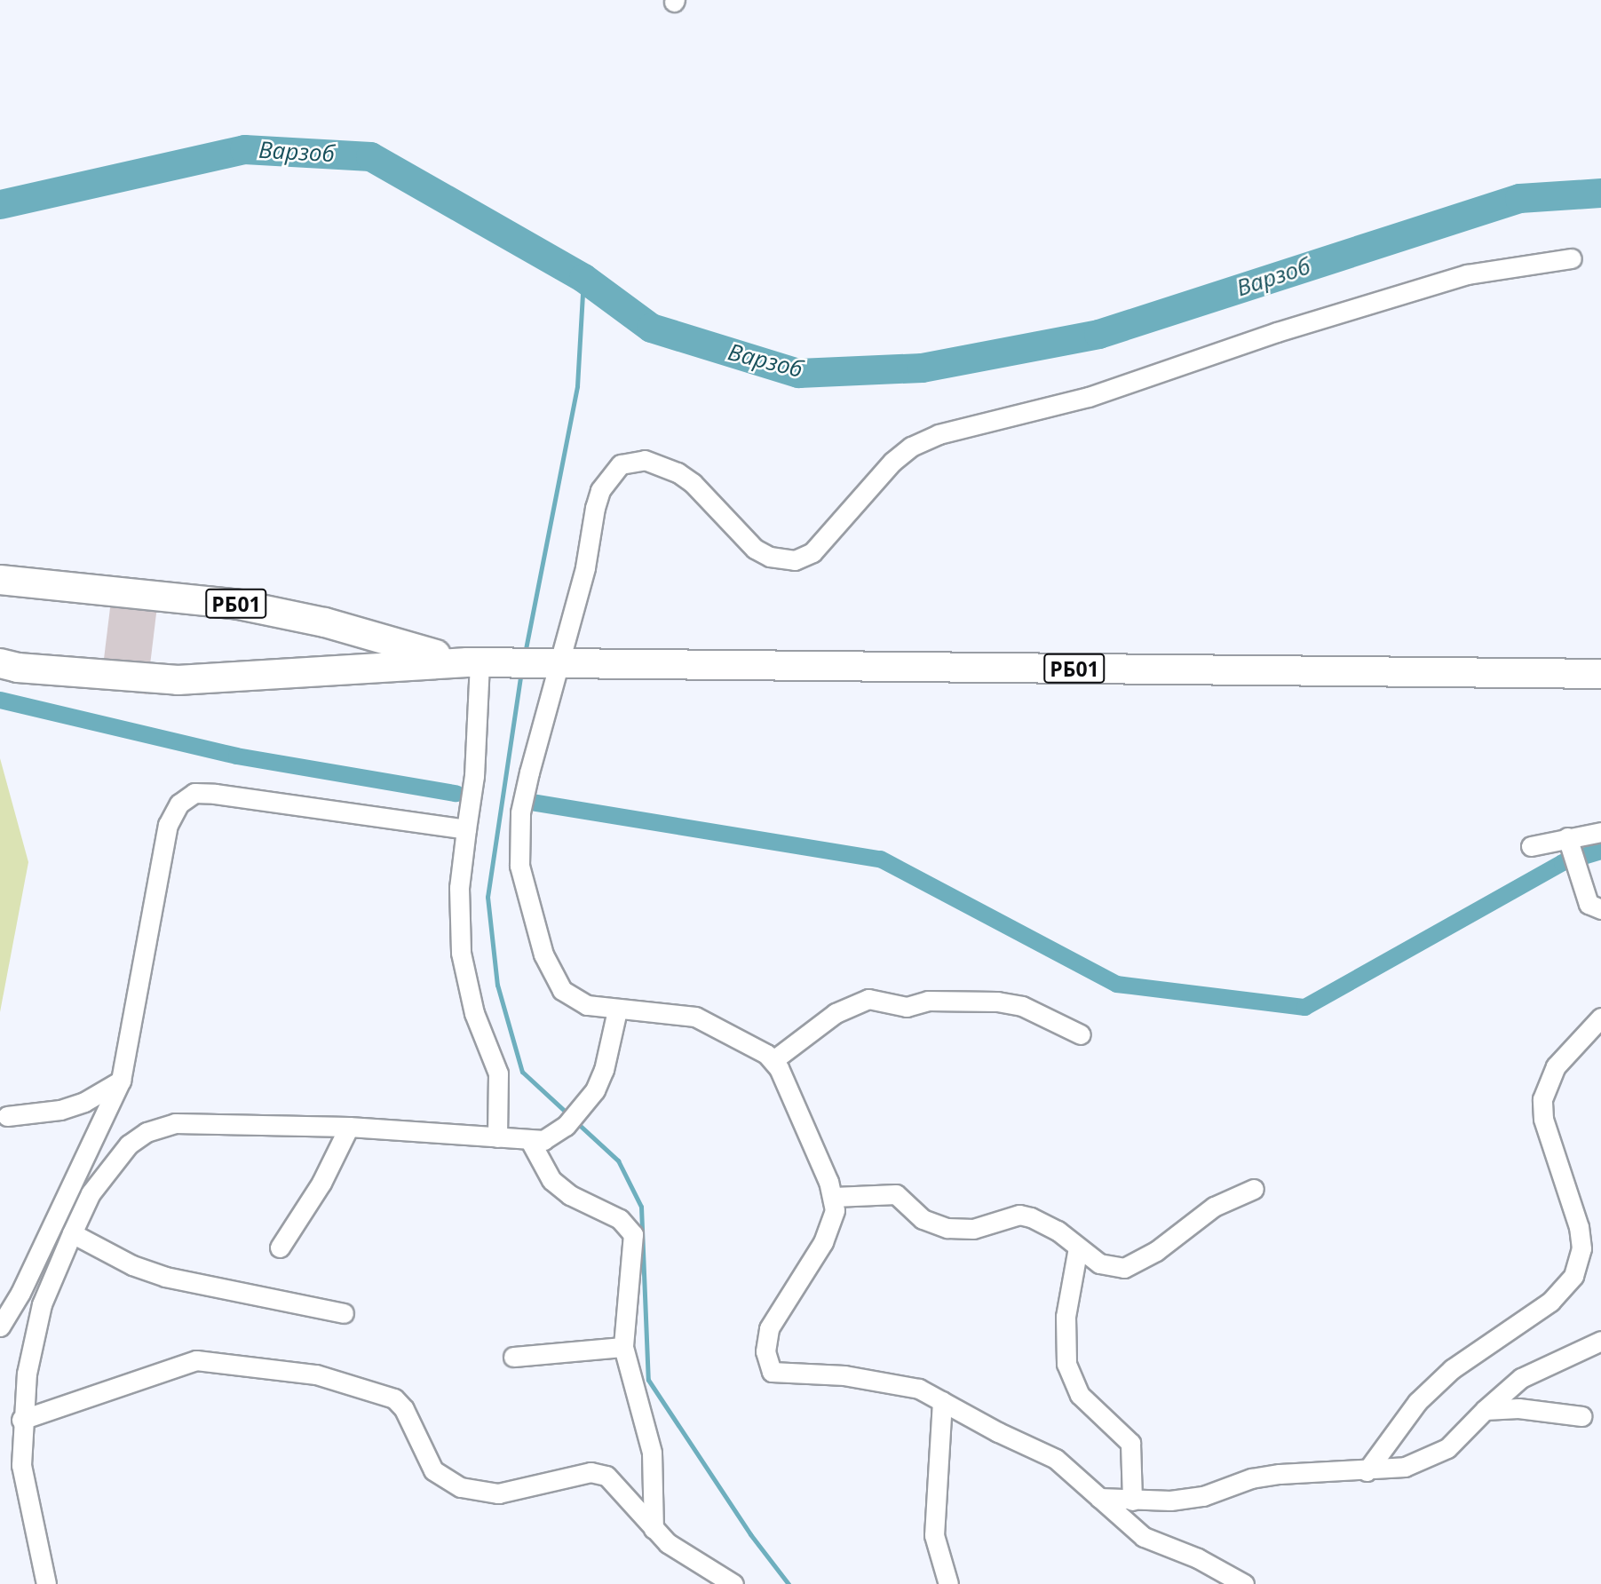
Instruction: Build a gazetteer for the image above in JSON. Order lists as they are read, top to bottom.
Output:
{
  "streets": {
    "highway": ["РБ01"]
  },
  "water": ["Варзоб"]
}
